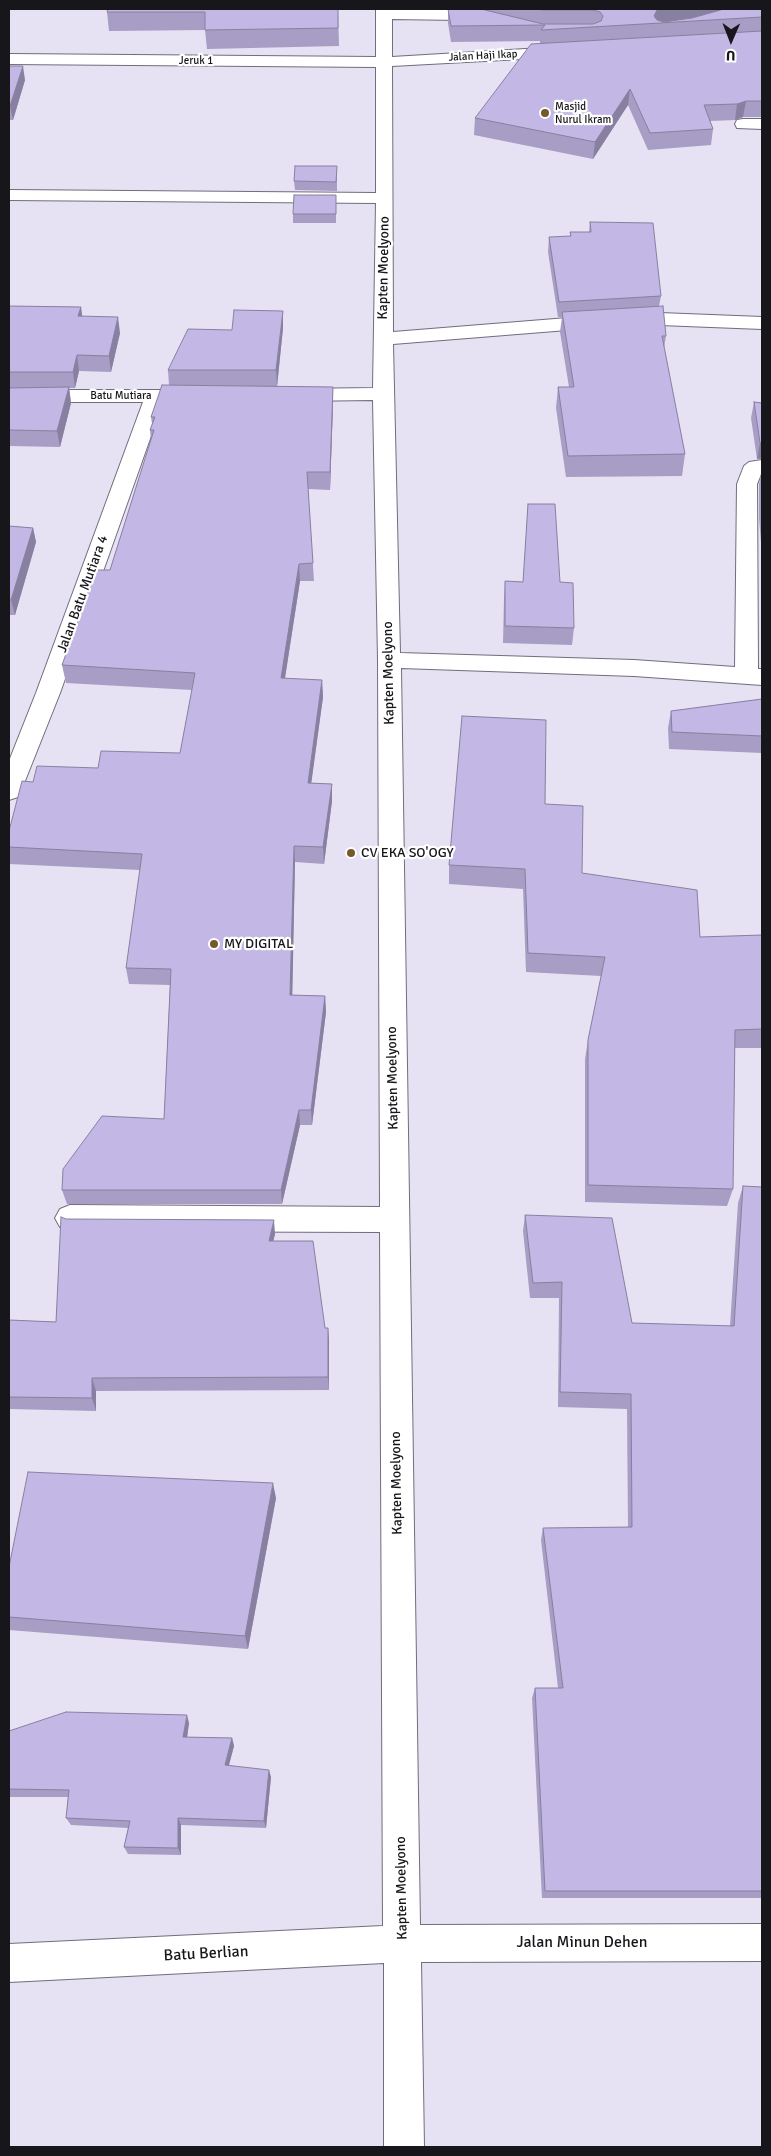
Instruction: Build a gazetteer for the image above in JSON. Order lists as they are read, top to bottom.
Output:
{
  "streets": {
    "street": [
      "Jalan Haji Ikap",
      "Jeruk 1",
      "Kapten Moelyono",
      "Batu Mutiara",
      "Jalan Batu Mutiara 4",
      "Jalan Minun Dehen",
      "Batu Berlian"
    ]
  },
  "crossings": [
    ["Jalan Haji Ikap", "Jeruk 1"],
    ["Jalan Haji Ikap", "Kapten Moelyono"],
    ["Jeruk 1", "Kapten Moelyono"],
    ["Kapten Moelyono", "Jalan Minun Dehen"],
    ["Kapten Moelyono", "Batu Berlian"],
    ["Batu Mutiara", "Jalan Batu Mutiara 4"],
    ["Jalan Minun Dehen", "Batu Berlian"]
  ],
  "places": ["Masjid Nurul Ikram", "CV EKA SO'OGY", "MY DIGITAL"],
  "north": "bottom"
}
